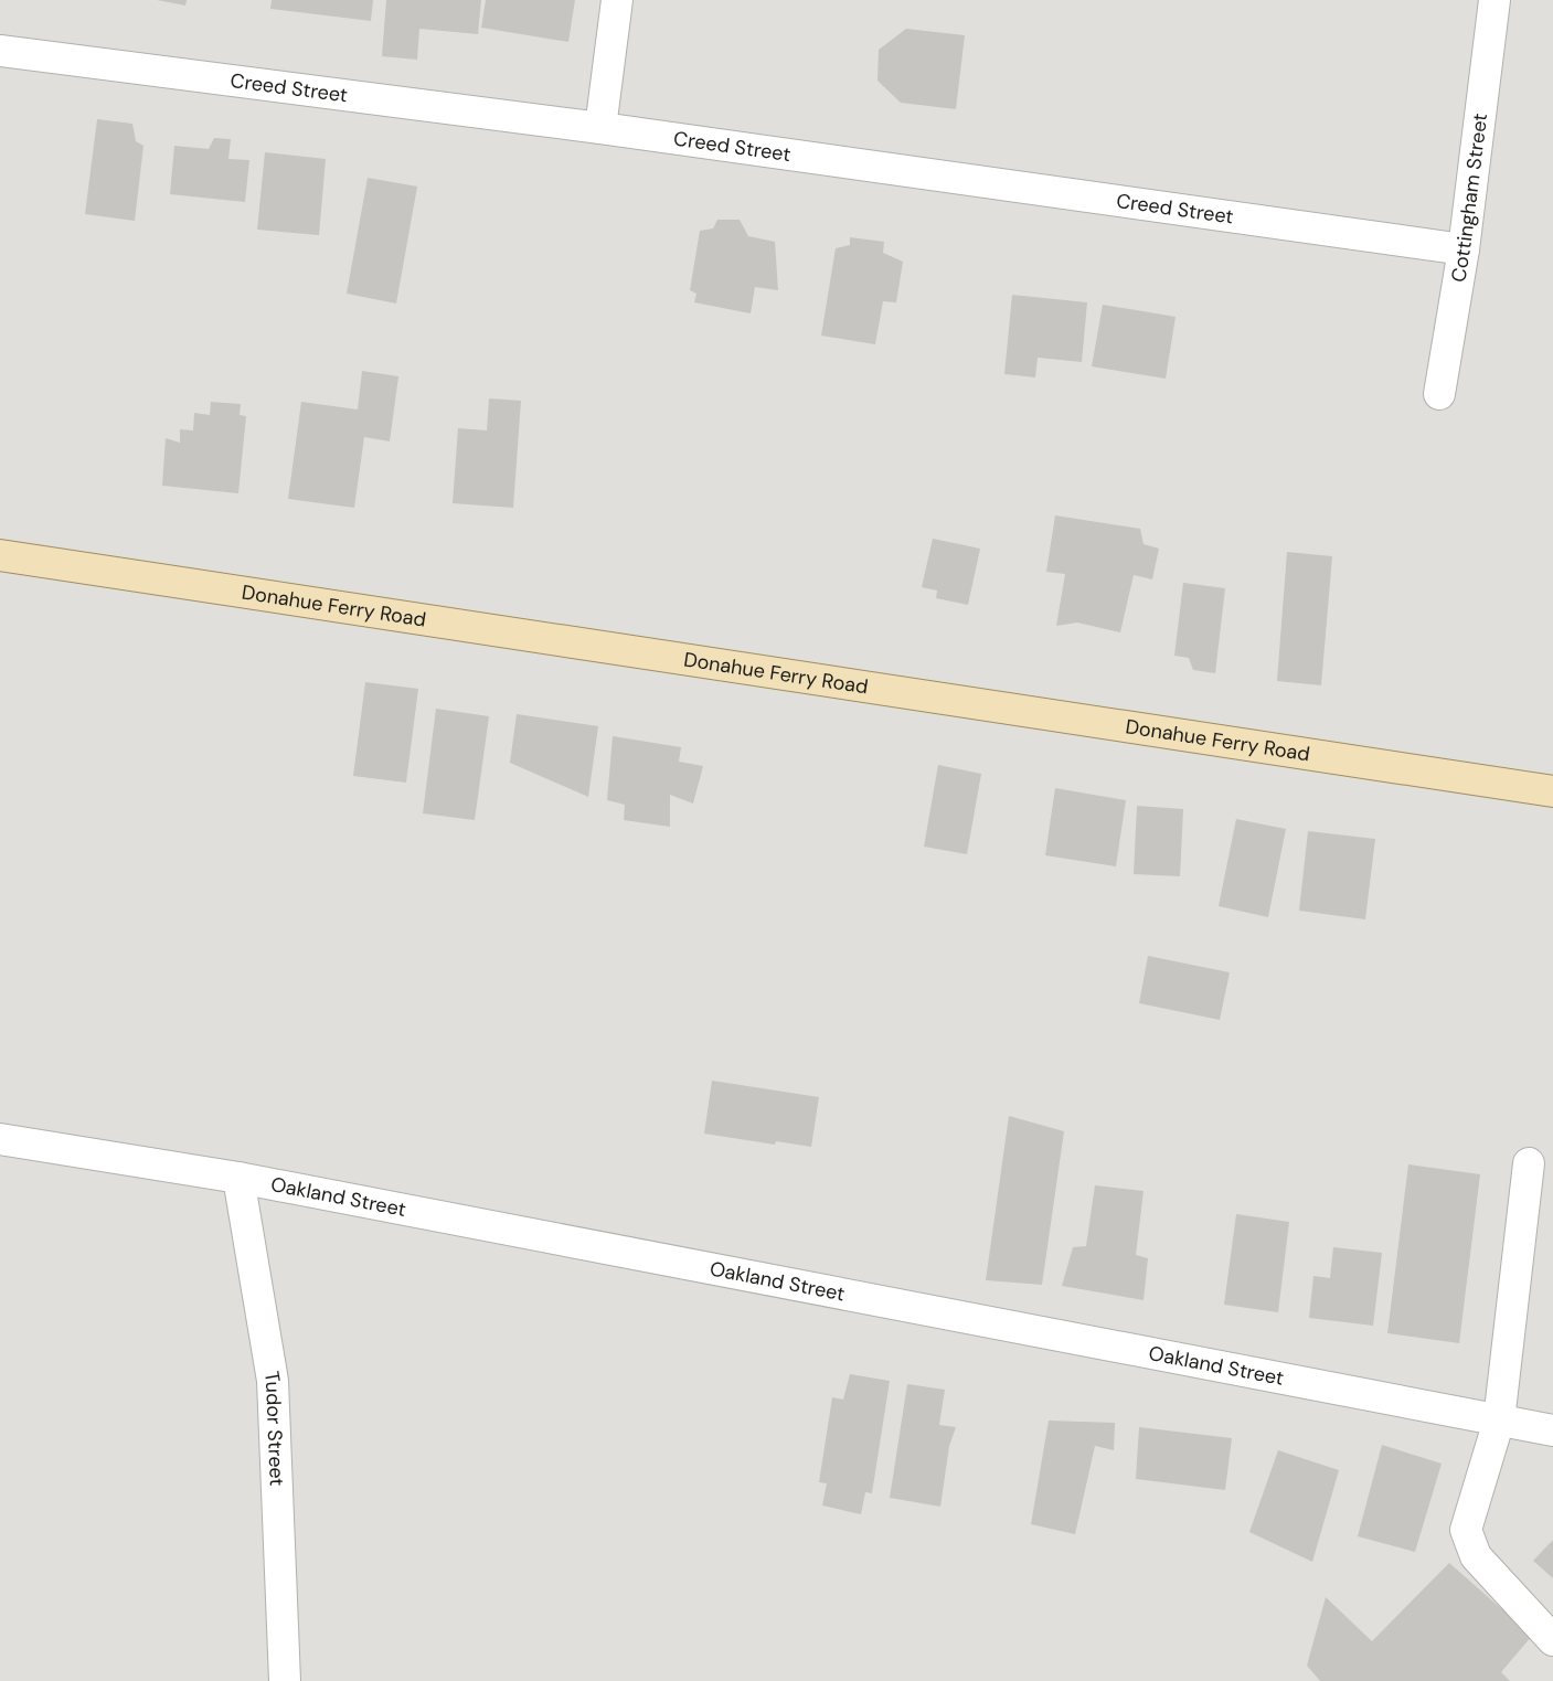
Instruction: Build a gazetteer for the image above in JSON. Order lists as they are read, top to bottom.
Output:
{
  "streets": {
    "main road": ["Donahue Ferry Road"],
    "street": [
      "Creed Street",
      "Cottingham Street",
      "Oakland Street",
      "Tudor Street"
    ]
  },
  "crossings": [
    ["Creed Street", "Cottingham Street"],
    ["Oakland Street", "Tudor Street"]
  ]
}
